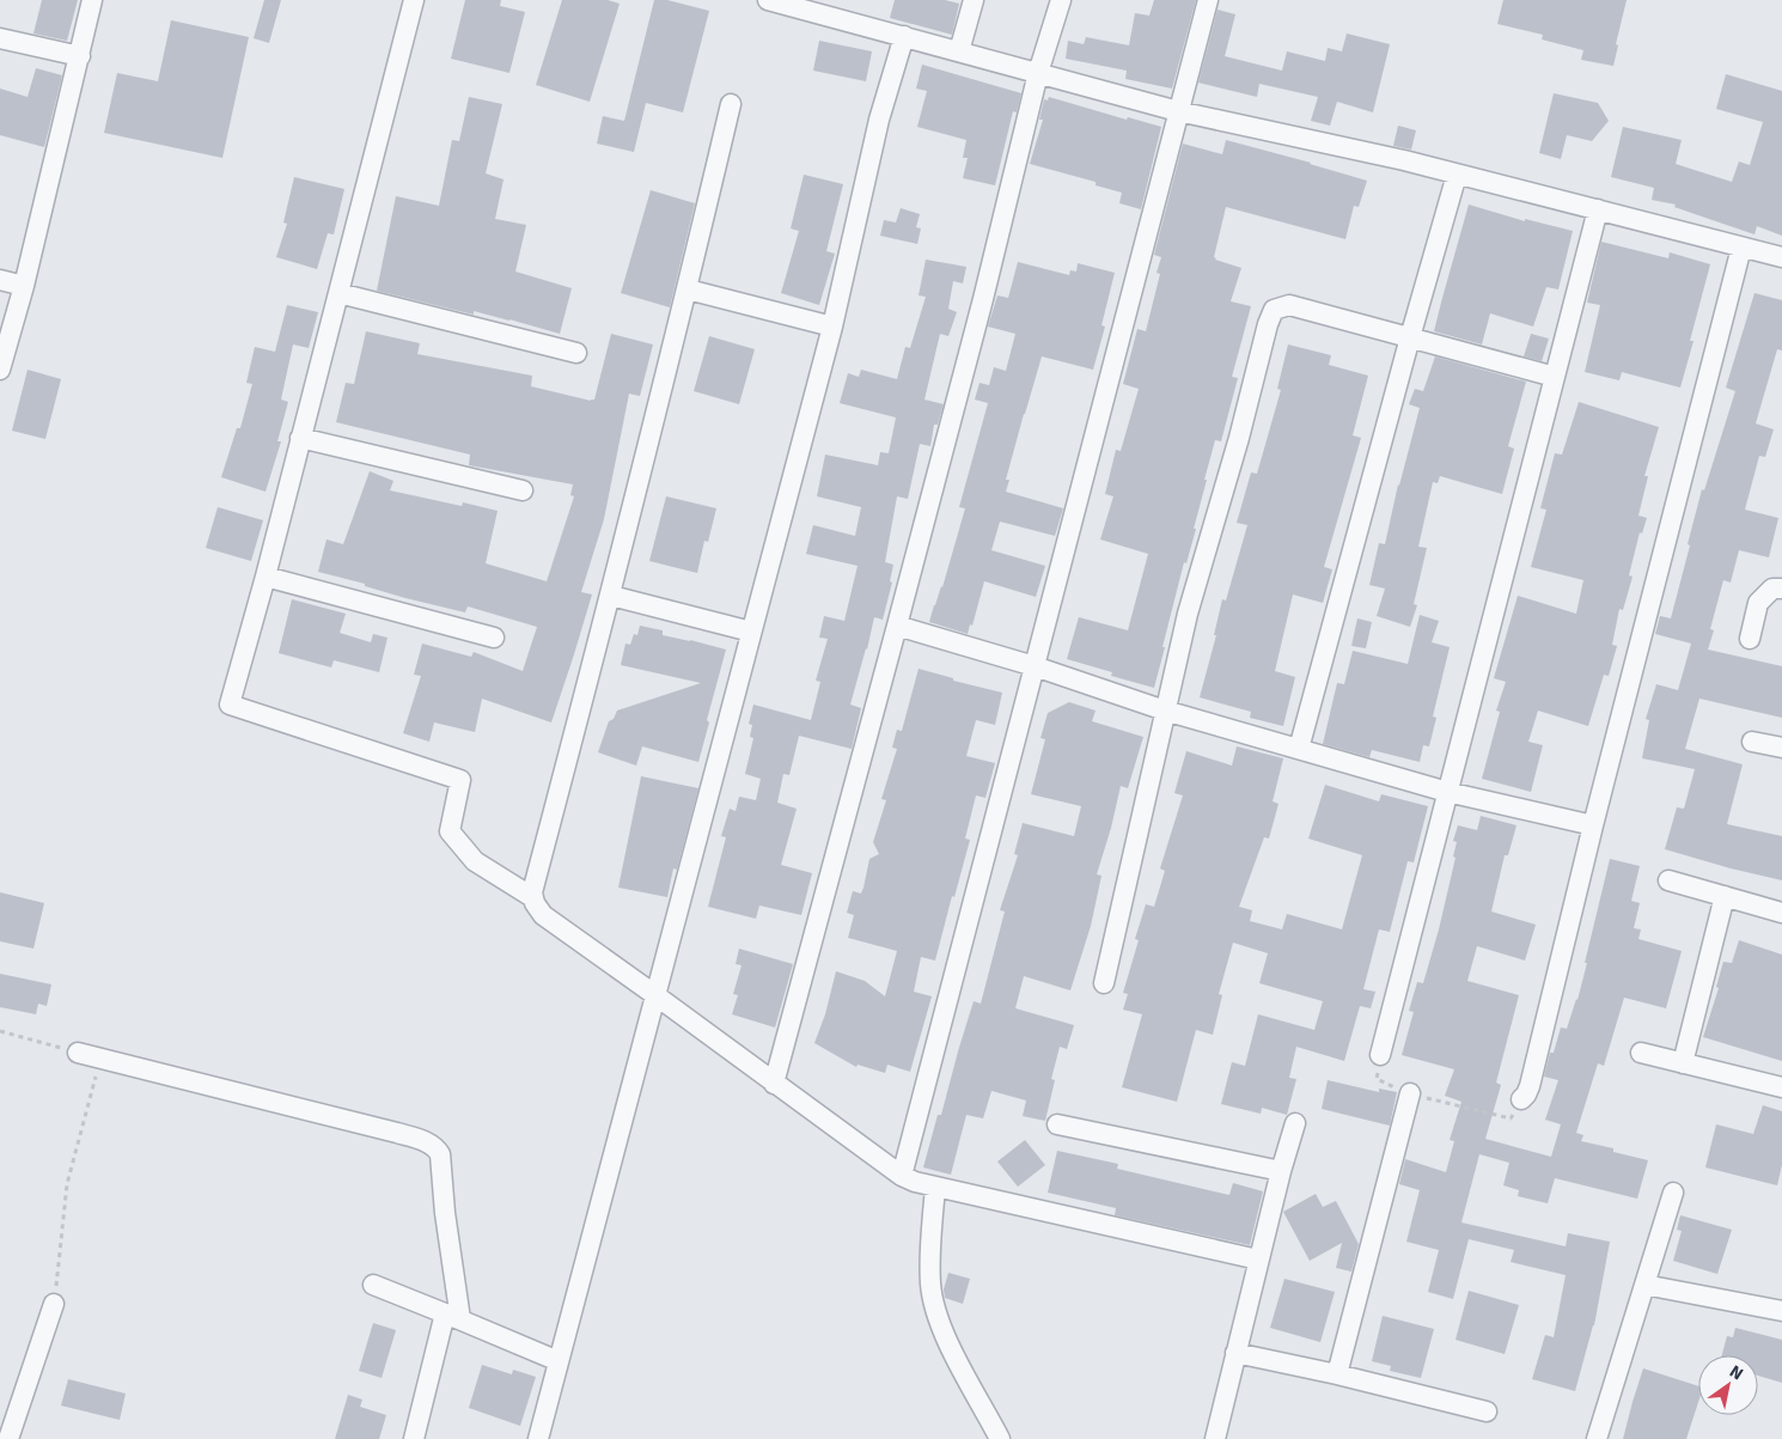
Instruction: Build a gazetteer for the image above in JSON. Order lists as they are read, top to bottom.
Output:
{
  "north": "top right"
}
